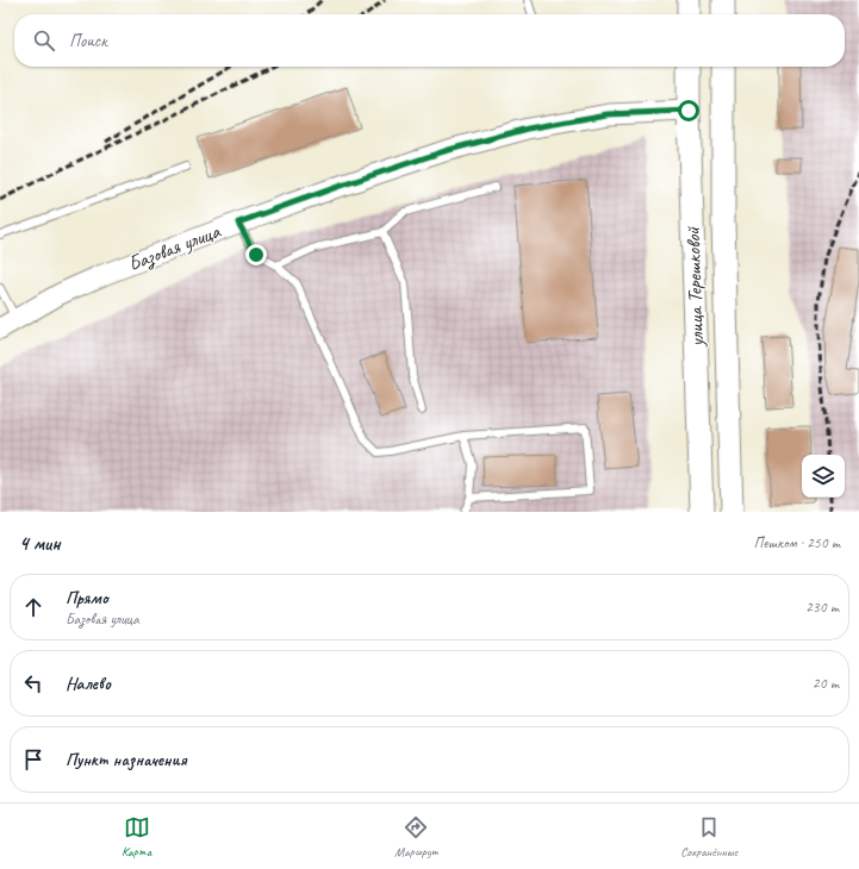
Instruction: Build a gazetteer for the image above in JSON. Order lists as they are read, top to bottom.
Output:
{
  "streets": {
    "main road": ["улица Терешковой"],
    "street": ["Базовая улица"]
  },
  "crossings": [
    ["Базовая улица", "улица Терешковой"]
  ],
  "page": {
    "search": "Поиск",
    "heading": ["4 мин", "Пешком · 250 m"],
    "list": [
      ["Прямо", "Базовая улица", "230 m"],
      ["Налево", "20 m"],
      "Пункт назначения"
    ],
    "nav": ["Карта", "Маршрут", "Сохранённые"]
  }
}
